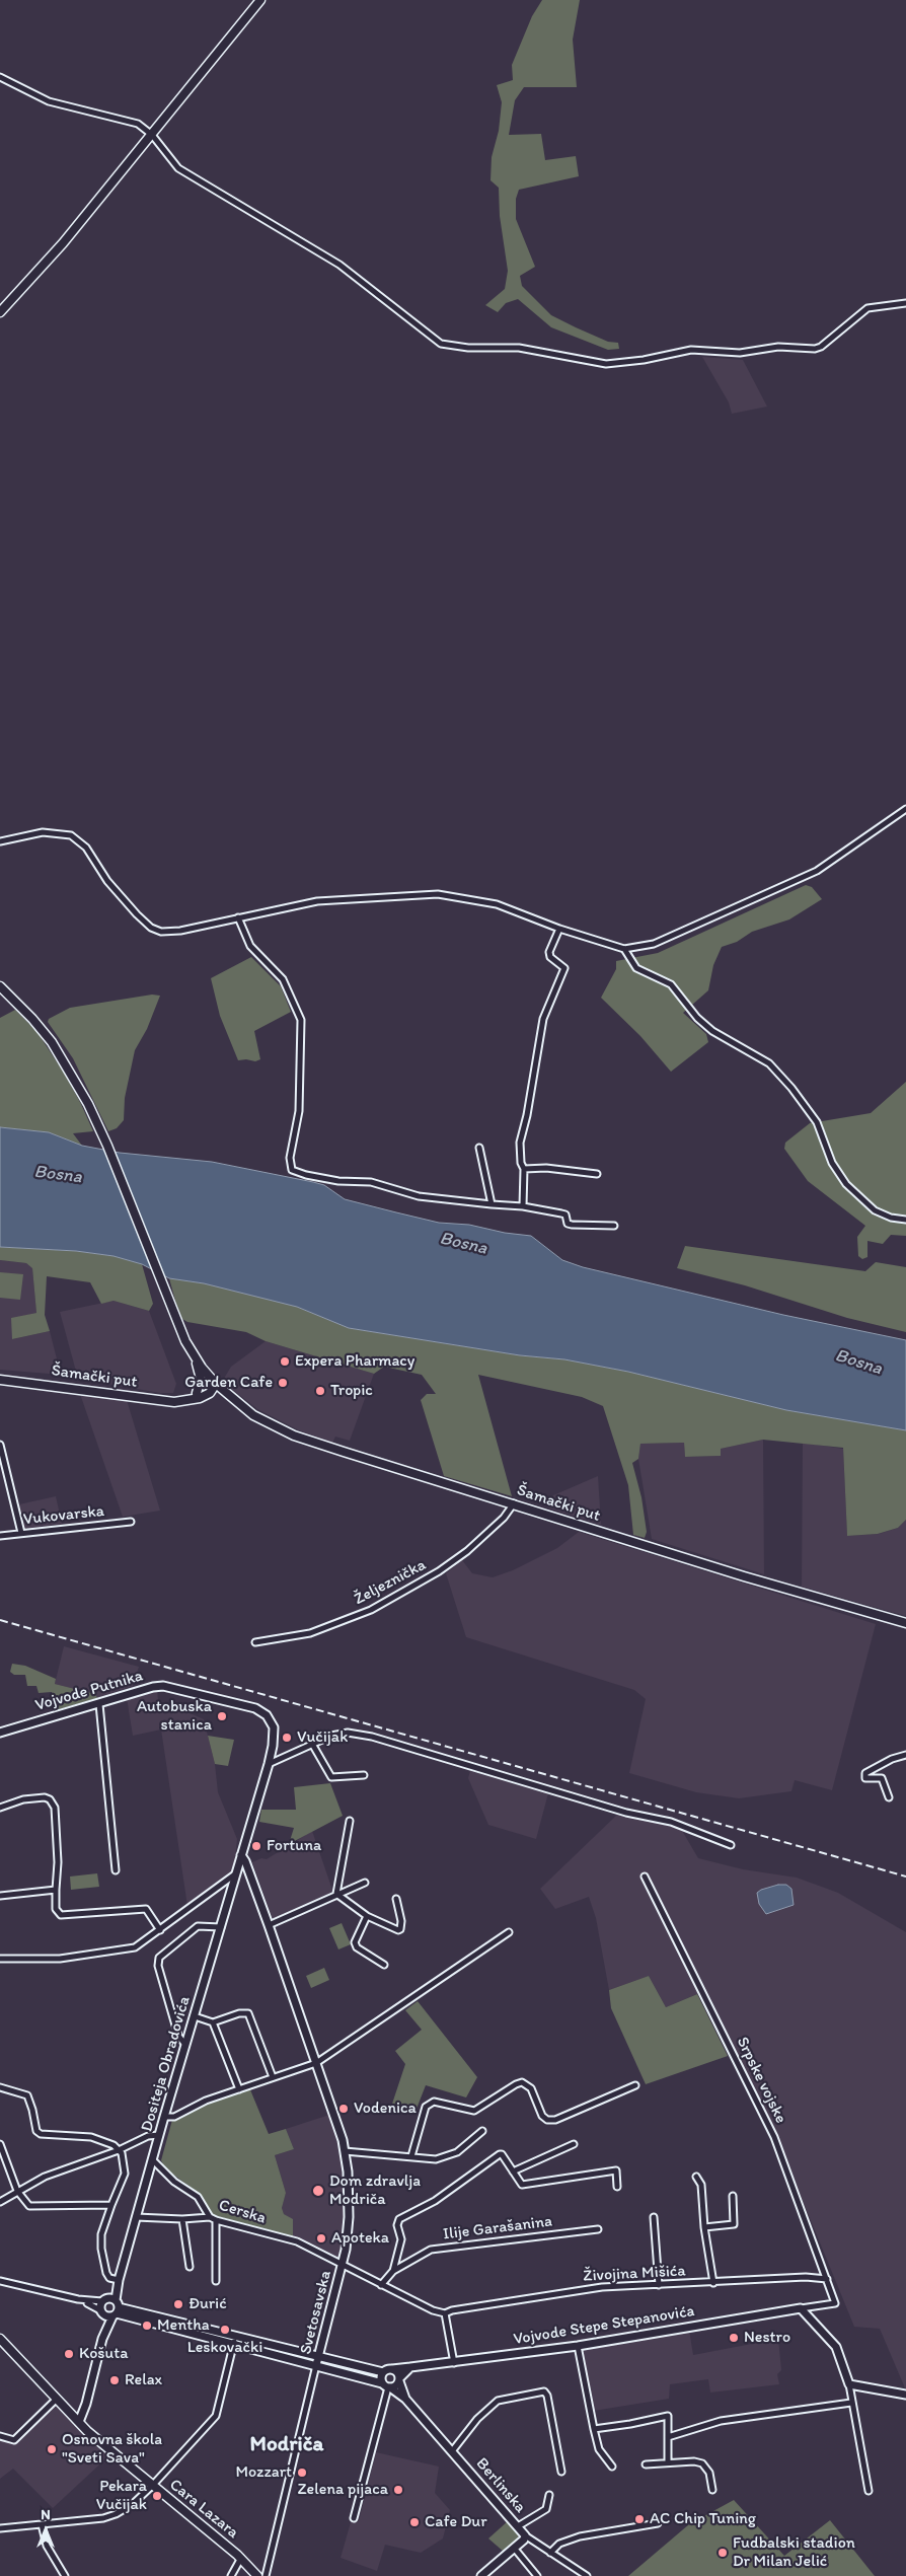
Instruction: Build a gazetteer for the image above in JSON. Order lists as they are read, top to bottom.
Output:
{
  "streets": {
    "main road": ["Šamački put", "Cara Lazara"],
    "street": [
      "Vukovarska",
      "Željeznička",
      "Vojvode Putnika",
      "Dositeja Obradovića",
      "Srpske vojske",
      "Cerska",
      "Ilije Garašanina",
      "Živojina Mišića",
      "Svetosavska",
      "Vojvode Stepe Stepanovića",
      "Berlinska"
    ]
  },
  "crossings": [
    ["Šamački put", "Željeznička"],
    ["Vojvode Putnika", "Dositeja Obradovića"],
    ["Dositeja Obradovića", "Cerska"],
    ["Dositeja Obradovića", "Svetosavska"],
    ["Dositeja Obradovića", "Cara Lazara"],
    ["Srpske vojske", "Živojina Mišića"],
    ["Srpske vojske", "Vojvode Stepe Stepanovića"],
    ["Cerska", "Svetosavska"],
    ["Vojvode Stepe Stepanovića", "Berlinska"]
  ],
  "districts": ["Modriča"],
  "water": ["Bosna"],
  "places": [
    "Expera Pharmacy",
    "Garden Cafe",
    "Tropic",
    "Autobuska stanica",
    "Vučijak",
    "Fortuna",
    "Vodenica",
    "Dom zdravlja Modriča",
    "Apoteka",
    "Đurić",
    "Mentha",
    "Leskovački",
    "Nestro",
    "Košuta",
    "Relax",
    "Osnovna škola \"Sveti Sava\"",
    "Mozzart",
    "Zelena pijaca",
    "Pekara Vučijak",
    "AC Chip Tuning",
    "Cafe Dur",
    "Fudbalski stadion Dr Milan Jelić"
  ],
  "north": "top"
}
